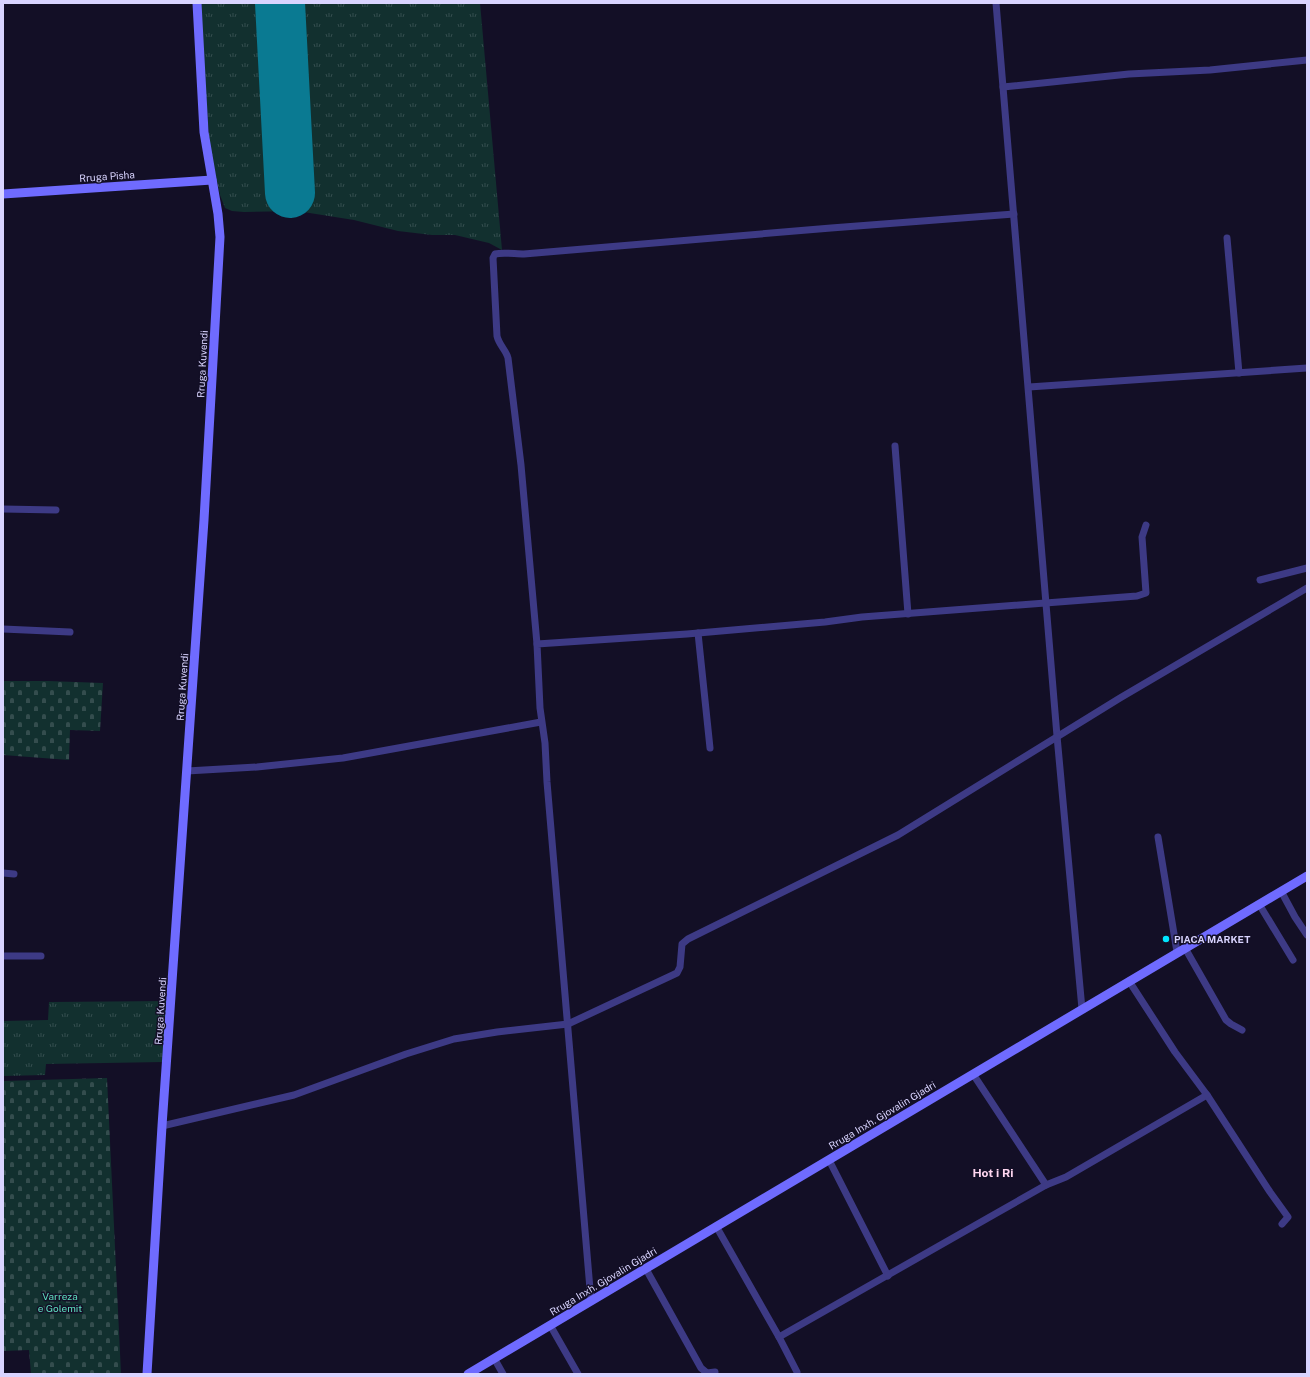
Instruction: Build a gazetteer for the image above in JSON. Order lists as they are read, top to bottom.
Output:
{
  "streets": {
    "street": ["Rruga Pisha", "Rruga Kuvendi", "Rruga Inxh. Gjovalin Gjadri"]
  },
  "crossings": [
    ["Rruga Pisha", "Rruga Kuvendi"]
  ],
  "districts": ["Hot i Ri"],
  "parks": ["Varreza e Golemit"],
  "places": ["PIACA MARKET"]
}
